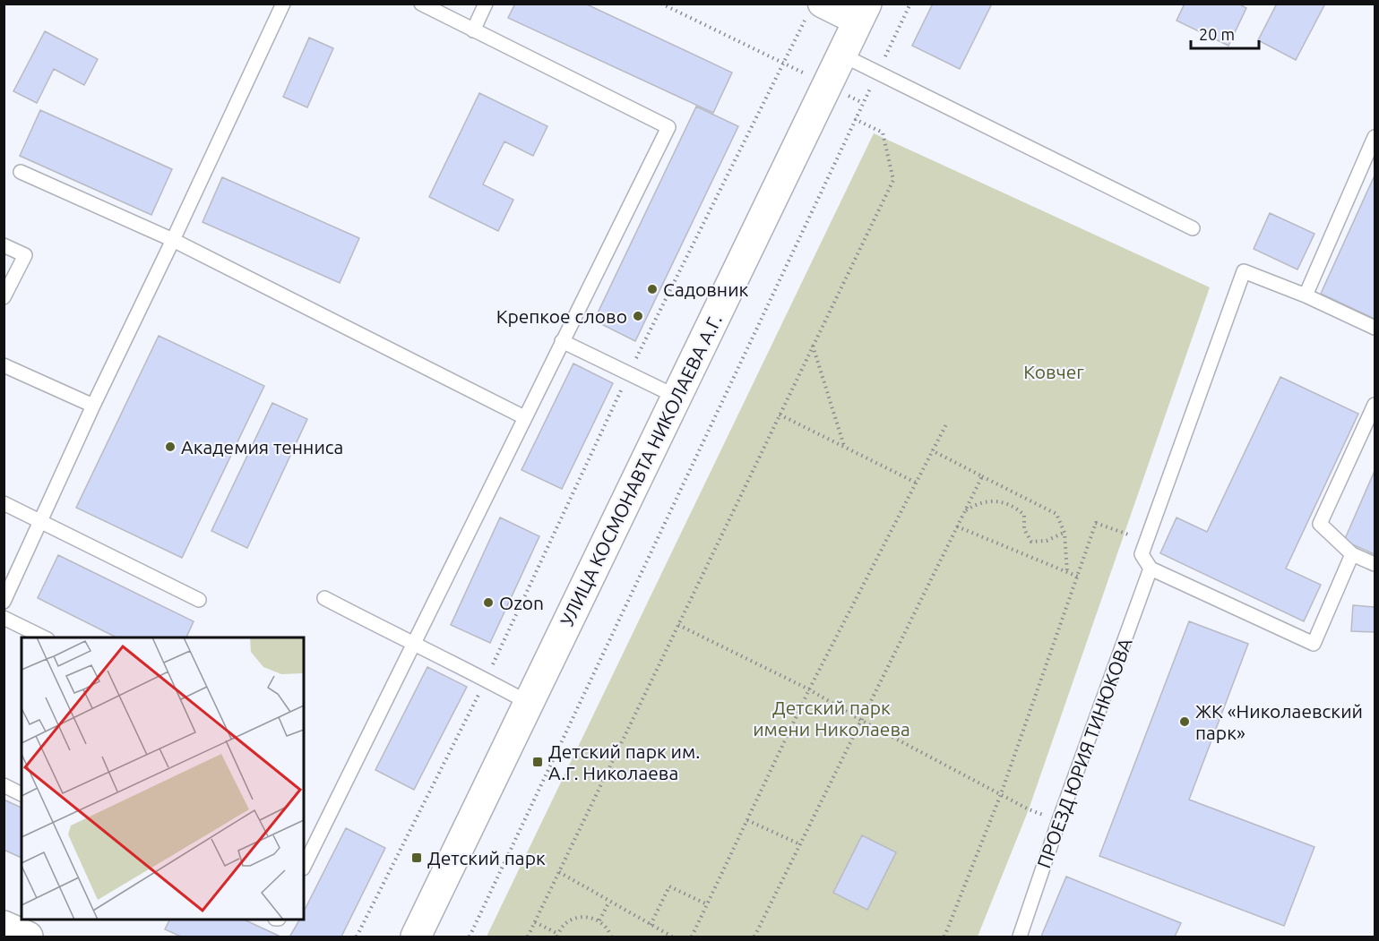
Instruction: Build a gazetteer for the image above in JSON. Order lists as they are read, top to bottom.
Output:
{
  "streets": {
    "street": ["УЛИЦА КОСМОНАВТА НИКОЛАЕВА А.Г."],
    "lane": ["ПРОЕЗД ЮРИЯ ТИНЮКОВА"]
  },
  "parks": ["Ковчег", "Детский парк имени Николаева"],
  "places": {
    "other": [
      "Садовник",
      "Крепкое слово",
      "Академия тенниса",
      "Ozon",
      "ЖК «Николаевский парк»"
    ],
    "transit": ["Детский парк им. А.Г. Николаева", "Детский парк"]
  },
  "scale_bar": "20 m"
}
